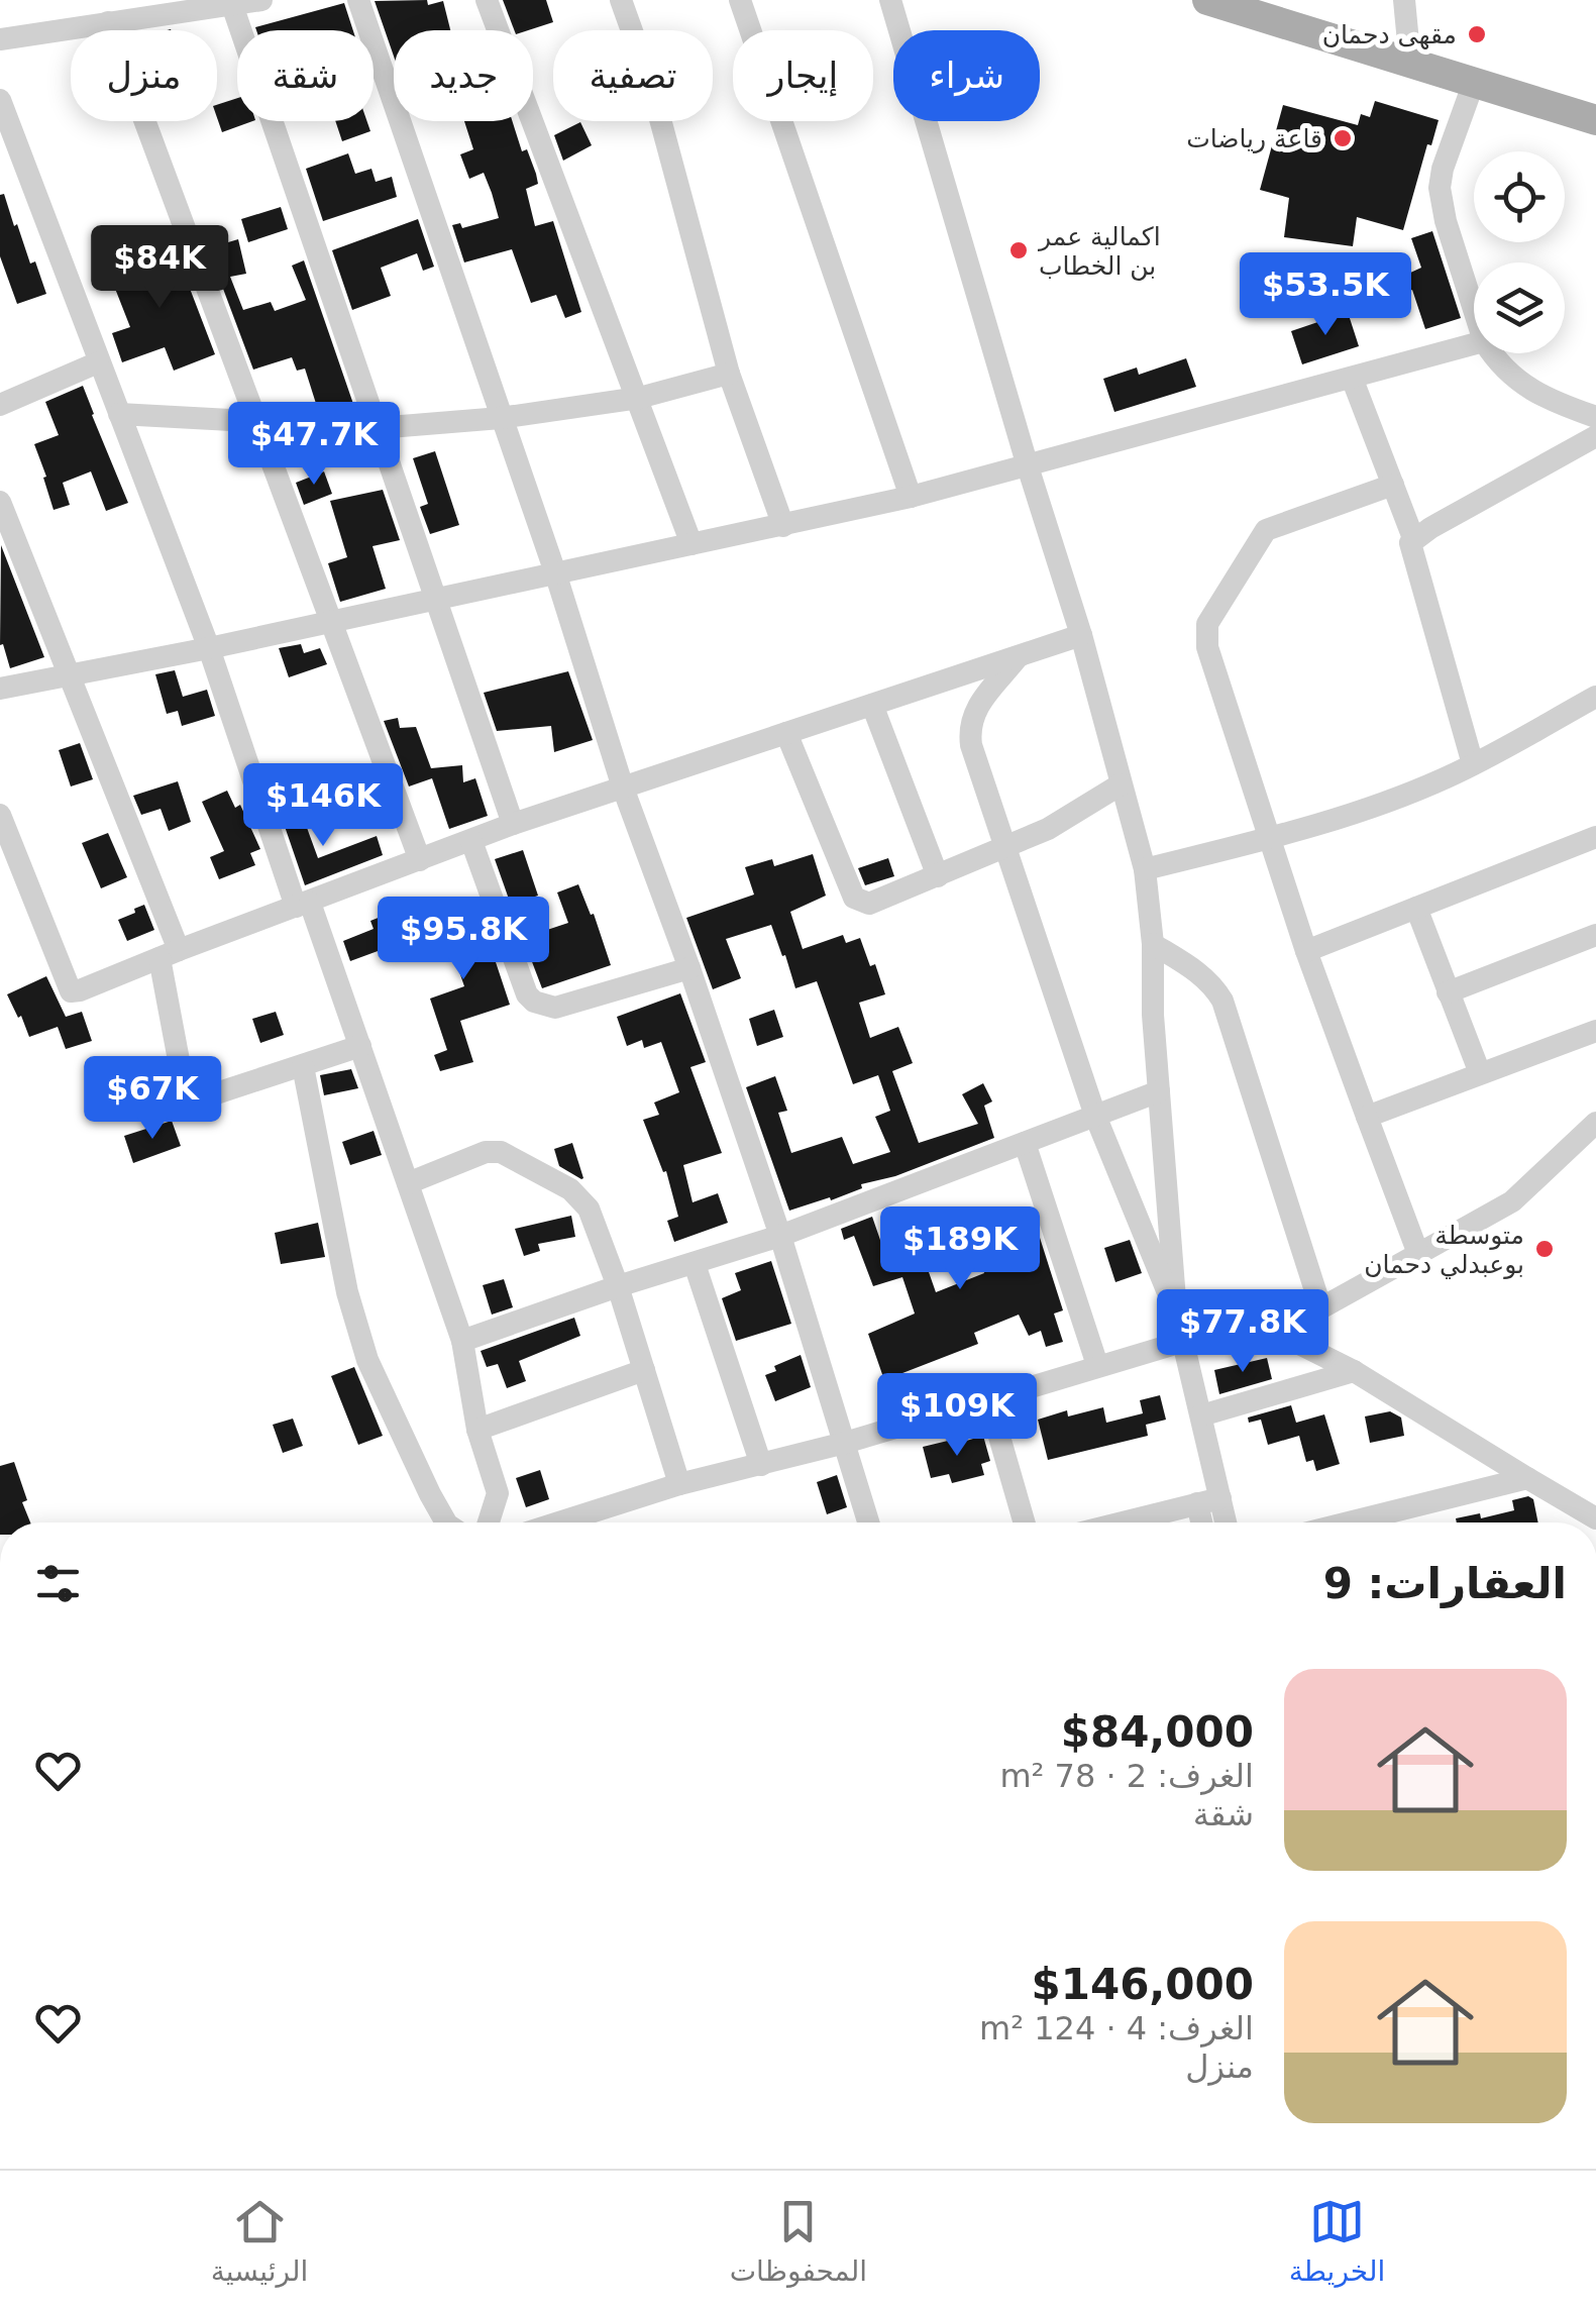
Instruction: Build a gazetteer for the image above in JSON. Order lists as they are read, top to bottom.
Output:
{
  "places": [
    "مقهى دحمان",
    "قاعة رياضات",
    "اكمالية عمر بن الخطاب",
    "متوسطة بوعبدلي دحمان"
  ],
  "page": {
    "chip": [
      "شراء",
      "إيجار",
      "تصفية",
      "جديد",
      "شقة",
      "منزل"
    ],
    "price": [
      "$84K",
      "$53.5K",
      "$47.7K",
      "$146K",
      "$95.8K",
      "$67K",
      "$189K",
      "$77.8K",
      "$109K"
    ],
    "heading": "العقارات: 9",
    "list": [
      {
        "name": "$84,000",
        "note": "الغرف: 2 · 78 m² · شقة"
      },
      {
        "name": "$146,000",
        "note": "الغرف: 4 · 124 m² · منزل"
      }
    ],
    "tabs": ["الخريطة", "المحفوظات", "الرئيسية"]
  }
}
